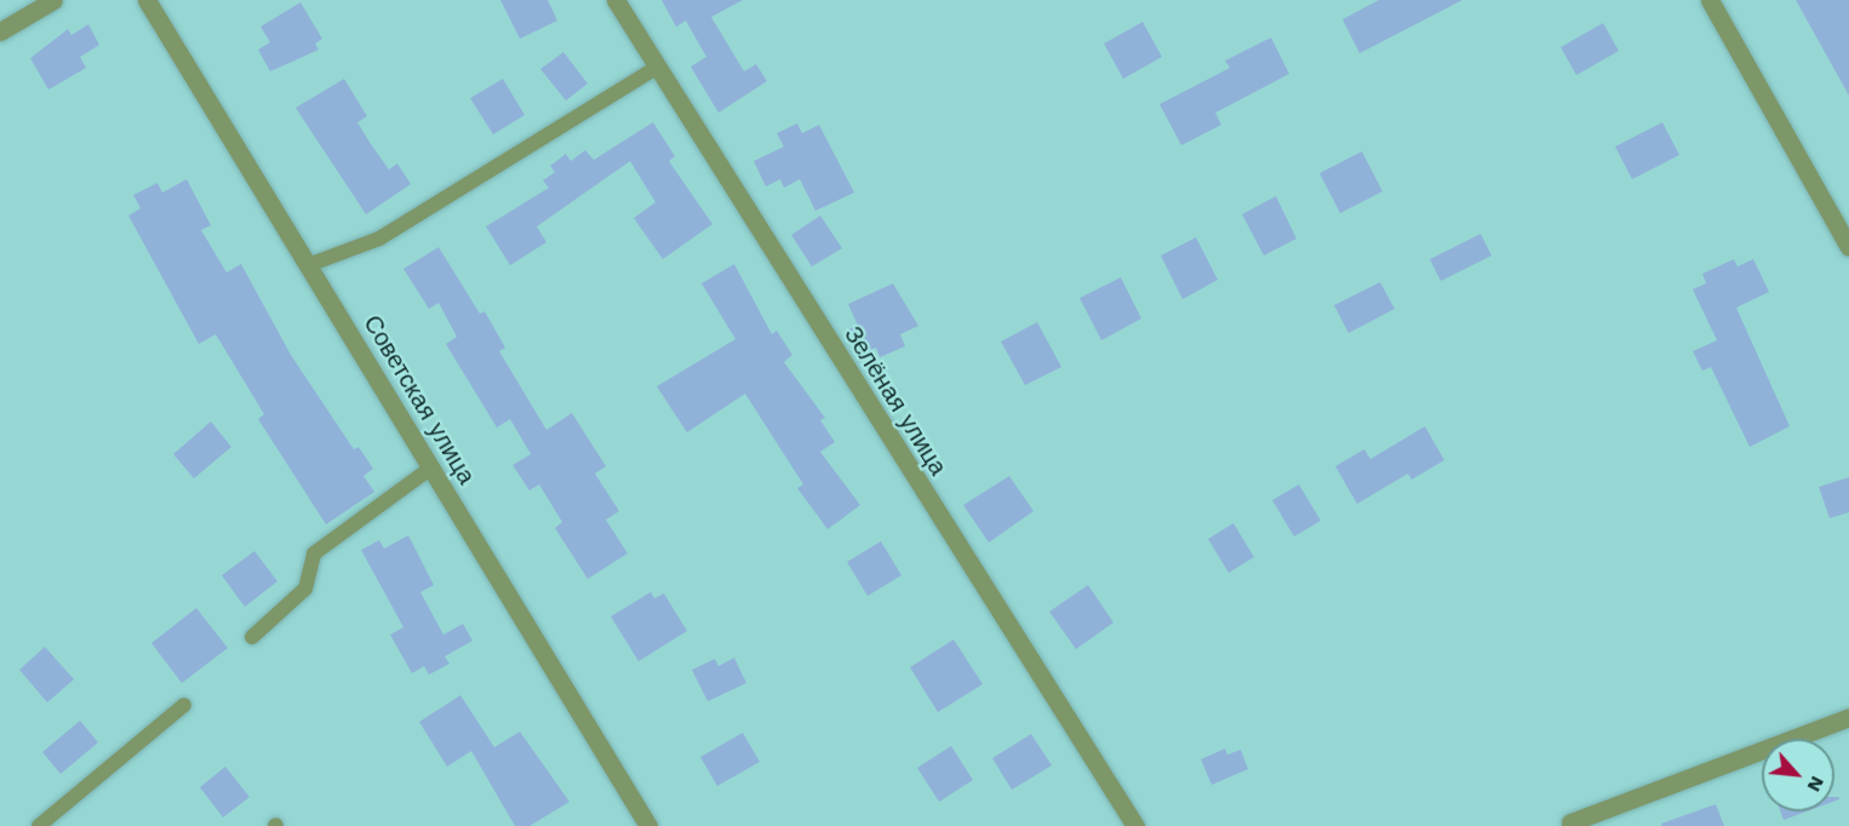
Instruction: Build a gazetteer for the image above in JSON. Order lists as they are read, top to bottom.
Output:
{
  "streets": {
    "street": ["Советская улица", "Зелёная улица"]
  },
  "north": "bottom right"
}
